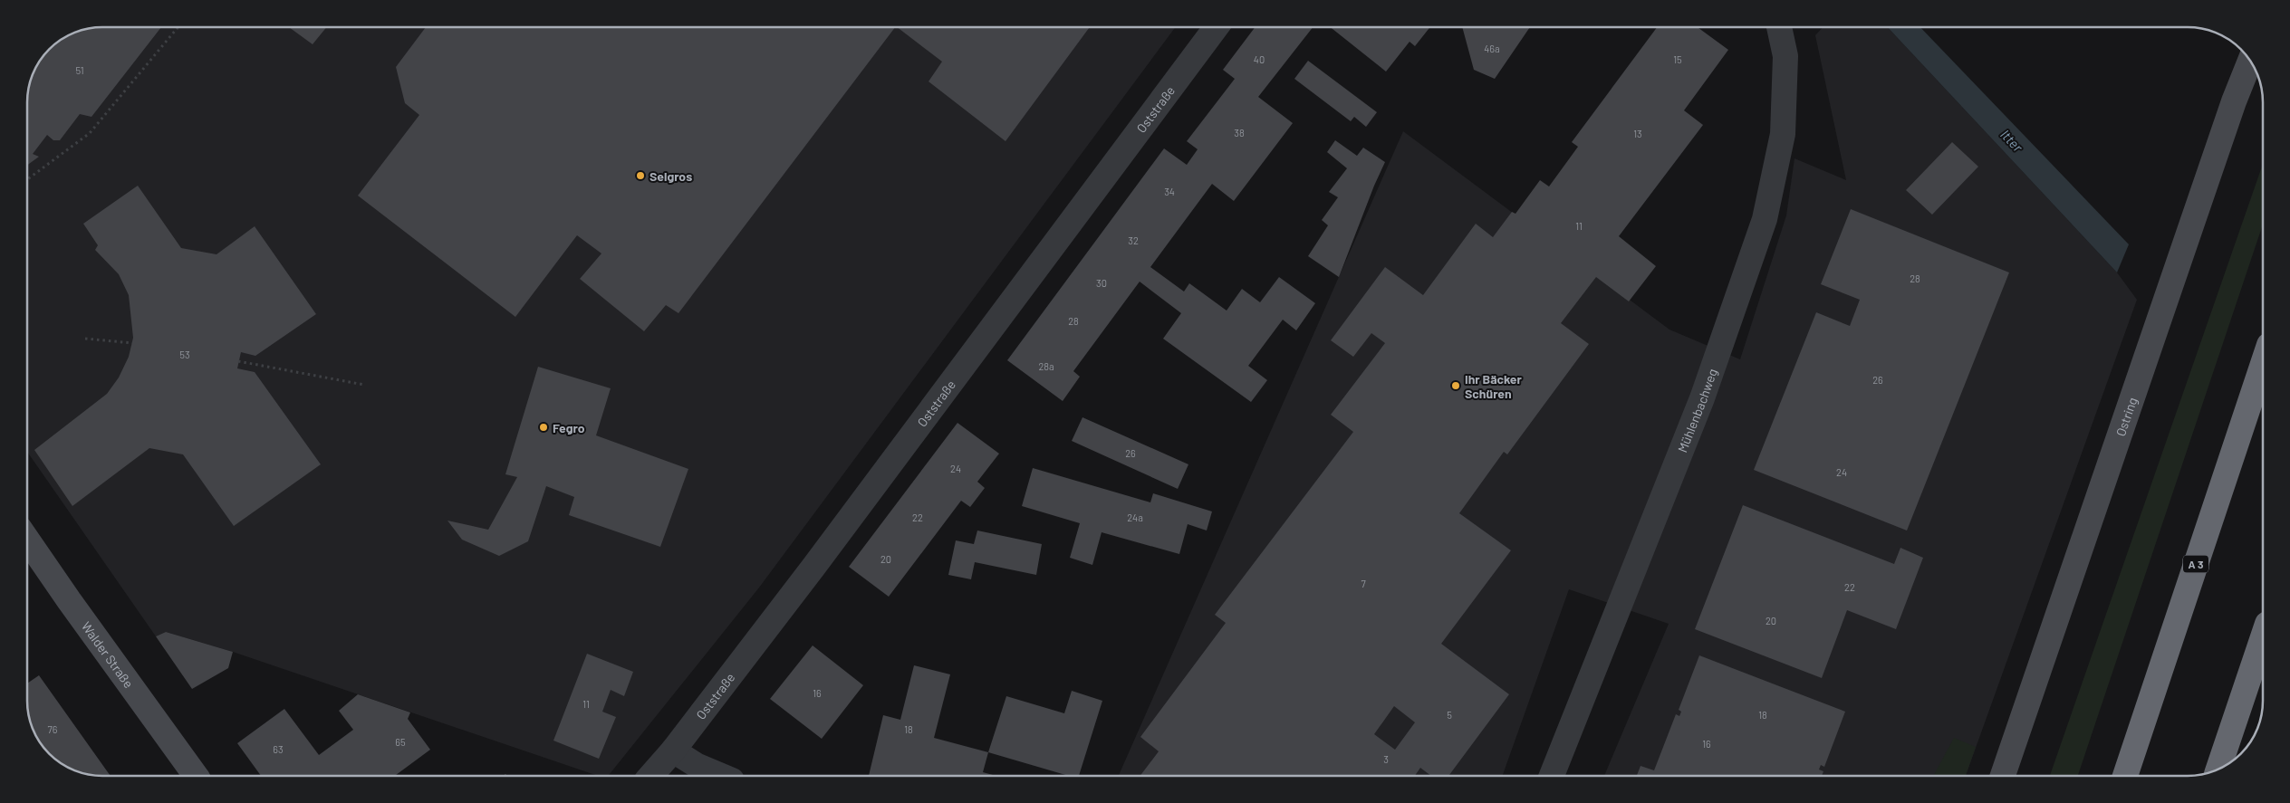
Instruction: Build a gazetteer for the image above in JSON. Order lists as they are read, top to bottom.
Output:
{
  "streets": {
    "highway": ["A 3"],
    "main road": ["Ostring", "Walder Straße"],
    "street": ["Oststraße", "Mühlenbachweg"]
  },
  "water": ["Itter"],
  "places": ["Selgros", "Ihr Bäcker Schüren", "Fegro"],
  "house_numbers": [
    "46a",
    "40",
    "15",
    "51",
    "38",
    "13",
    "34",
    "11",
    "32",
    "28",
    "30",
    "28",
    "53",
    "28a",
    "26",
    "26",
    "24",
    "24",
    "22",
    "24a",
    "20",
    "7",
    "22",
    "20",
    "16",
    "11",
    "5",
    "18",
    "76",
    "18",
    "65",
    "16",
    "63",
    "3"
  ]
}
